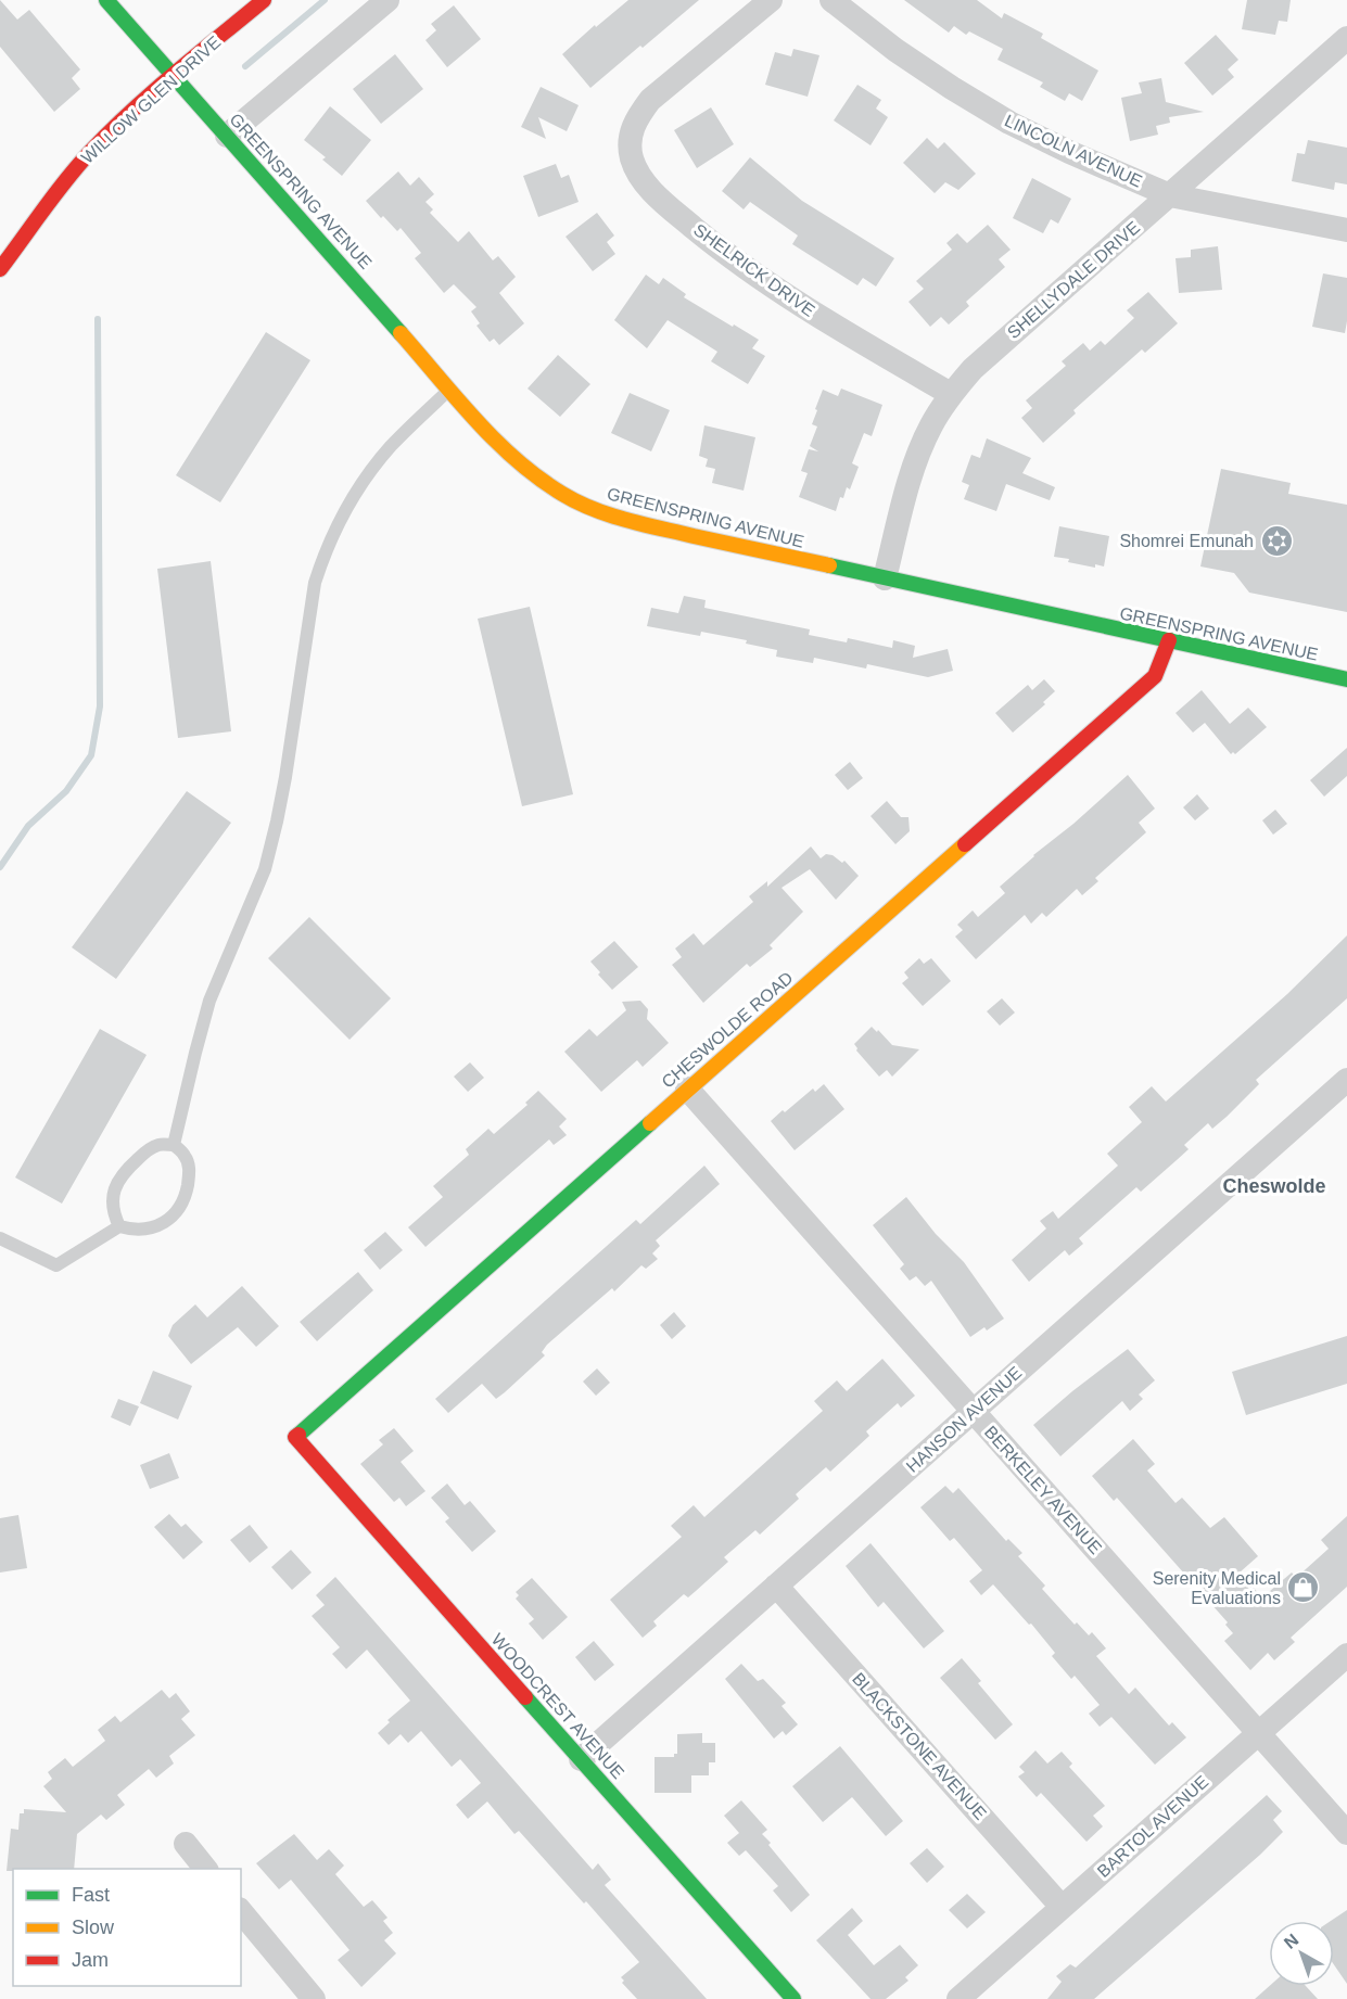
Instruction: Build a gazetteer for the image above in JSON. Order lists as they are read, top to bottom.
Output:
{
  "streets": {
    "street": [
      "WILLOW GLEN DRIVE",
      "LINCOLN AVENUE",
      "GREENSPRING AVENUE",
      "SHELRICK DRIVE",
      "SHELLYDALE DRIVE",
      "CHESWOLDE ROAD",
      "HANSON AVENUE",
      "BERKELEY AVENUE",
      "WOODCREST AVENUE",
      "BLACKSTONE AVENUE",
      "BARTOL AVENUE"
    ]
  },
  "crossings": [
    ["WILLOW GLEN DRIVE", "GREENSPRING AVENUE"],
    ["LINCOLN AVENUE", "SHELLYDALE DRIVE"],
    ["GREENSPRING AVENUE", "SHELLYDALE DRIVE"],
    ["GREENSPRING AVENUE", "CHESWOLDE ROAD"],
    ["SHELRICK DRIVE", "SHELLYDALE DRIVE"],
    ["CHESWOLDE ROAD", "BERKELEY AVENUE"],
    ["CHESWOLDE ROAD", "WOODCREST AVENUE"],
    ["HANSON AVENUE", "BERKELEY AVENUE"],
    ["HANSON AVENUE", "WOODCREST AVENUE"],
    ["HANSON AVENUE", "BLACKSTONE AVENUE"],
    ["BERKELEY AVENUE", "BARTOL AVENUE"],
    ["BLACKSTONE AVENUE", "BARTOL AVENUE"]
  ],
  "districts": ["Cheswolde"],
  "places": {
    "synagogue": ["Shomrei Emunah"],
    "shop": ["Serenity Medical Evaluations"]
  },
  "legend": ["Fast", "Slow", "Jam"],
  "north": "top left"
}
